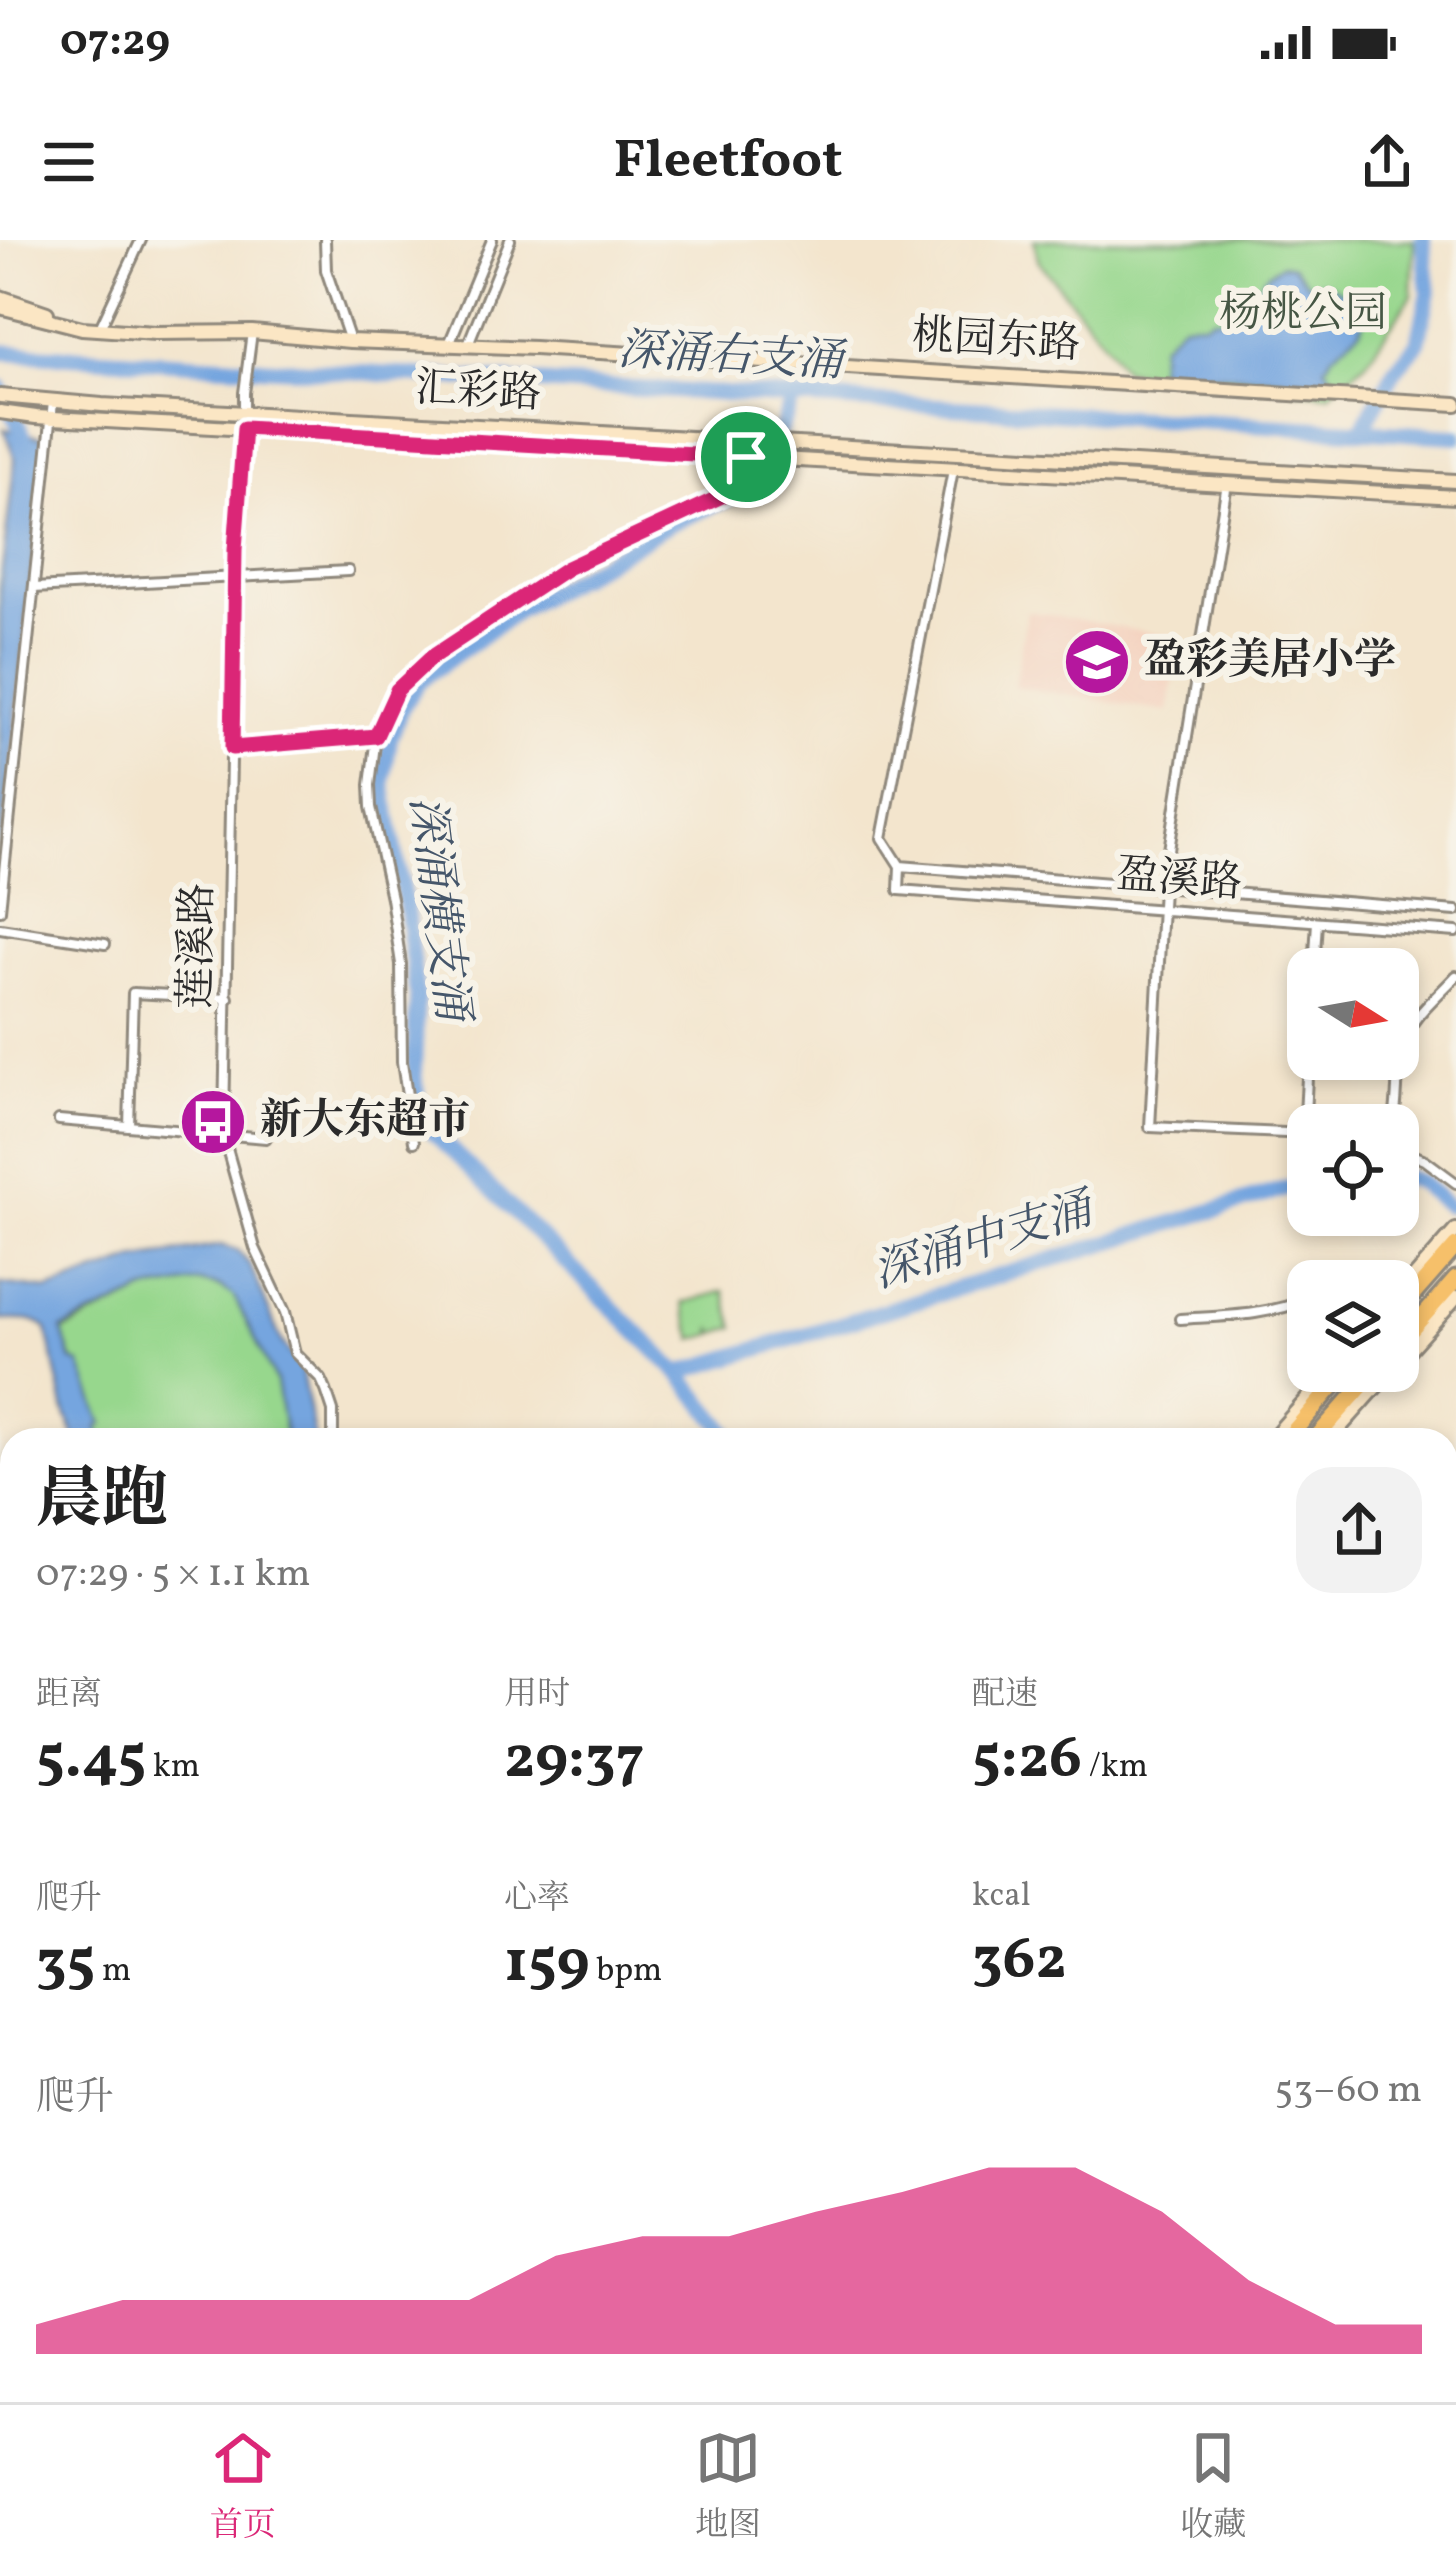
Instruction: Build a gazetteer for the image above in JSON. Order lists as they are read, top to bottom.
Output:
{
  "streets": {
    "street": [
      "桃园东路",
      "汇彩路",
      "盈溪路",
      "莲溪路"
    ]
  },
  "crossings": [
    ["桃园东路", "莲溪路"],
    ["汇彩路", "莲溪路"]
  ],
  "water": ["深涌右支涌", "深涌横支涌", "深涌中支涌"],
  "parks": ["杨桃公园"],
  "places": {
    "school or university": ["盈彩美居小学"],
    "bus stop": ["新大东超市"]
  },
  "north": "right",
  "page": {
    "status": "07:29",
    "header": "Fleetfoot",
    "heading": ["晨跑", "07:29 · 5 × 1.1 km"],
    "stats": [
      ["距离", "5.45 km"],
      ["用时", "29:37"],
      ["配速", "5:26 /km"],
      ["爬升", "35 m"],
      ["心率", "159 bpm"],
      ["kcal", "362"]
    ],
    "chart": ["爬升", "53–60 m"],
    "tabs": ["首页", "地图", "收藏"]
  }
}
